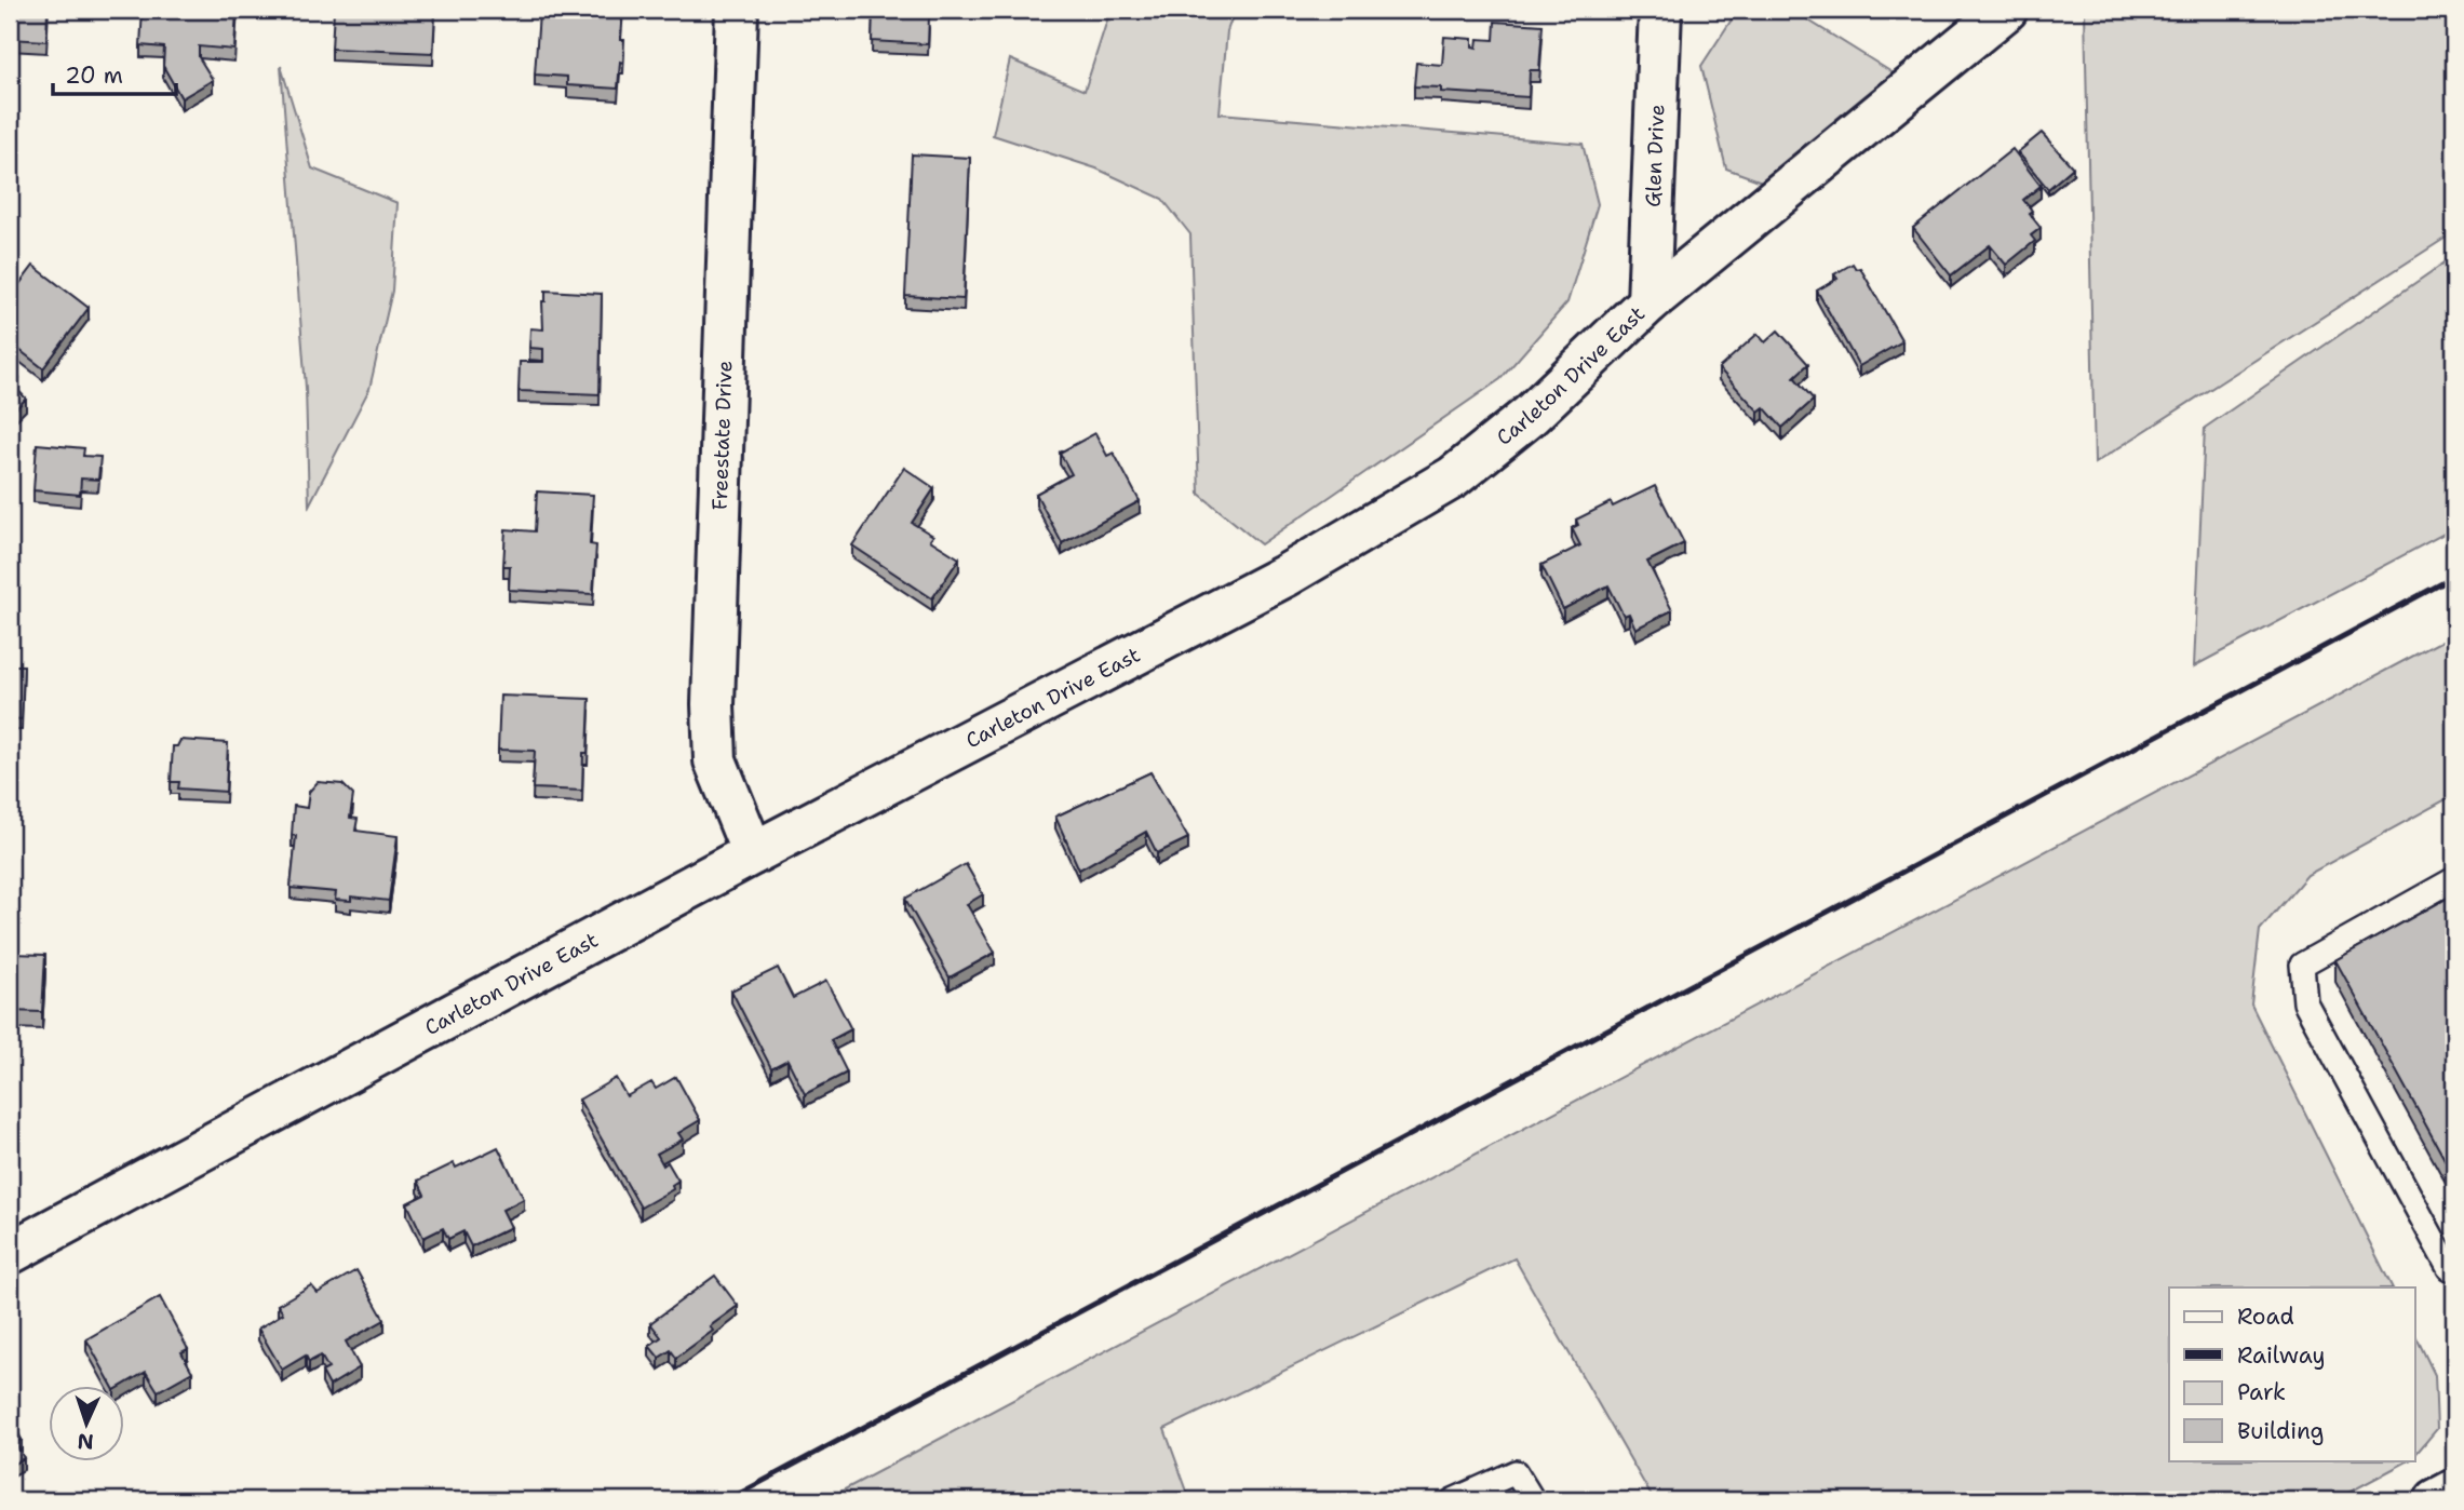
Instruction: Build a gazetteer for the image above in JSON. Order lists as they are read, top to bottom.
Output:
{
  "streets": {
    "street": ["Glen Drive", "Carleton Drive East", "Freestate Drive"]
  },
  "crossings": [
    ["Glen Drive", "Carleton Drive East"],
    ["Carleton Drive East", "Freestate Drive"]
  ],
  "legend": [
    "Road",
    "Railway",
    "Park",
    "Building"
  ],
  "scale_bar": "20 m",
  "north": "bottom"
}
